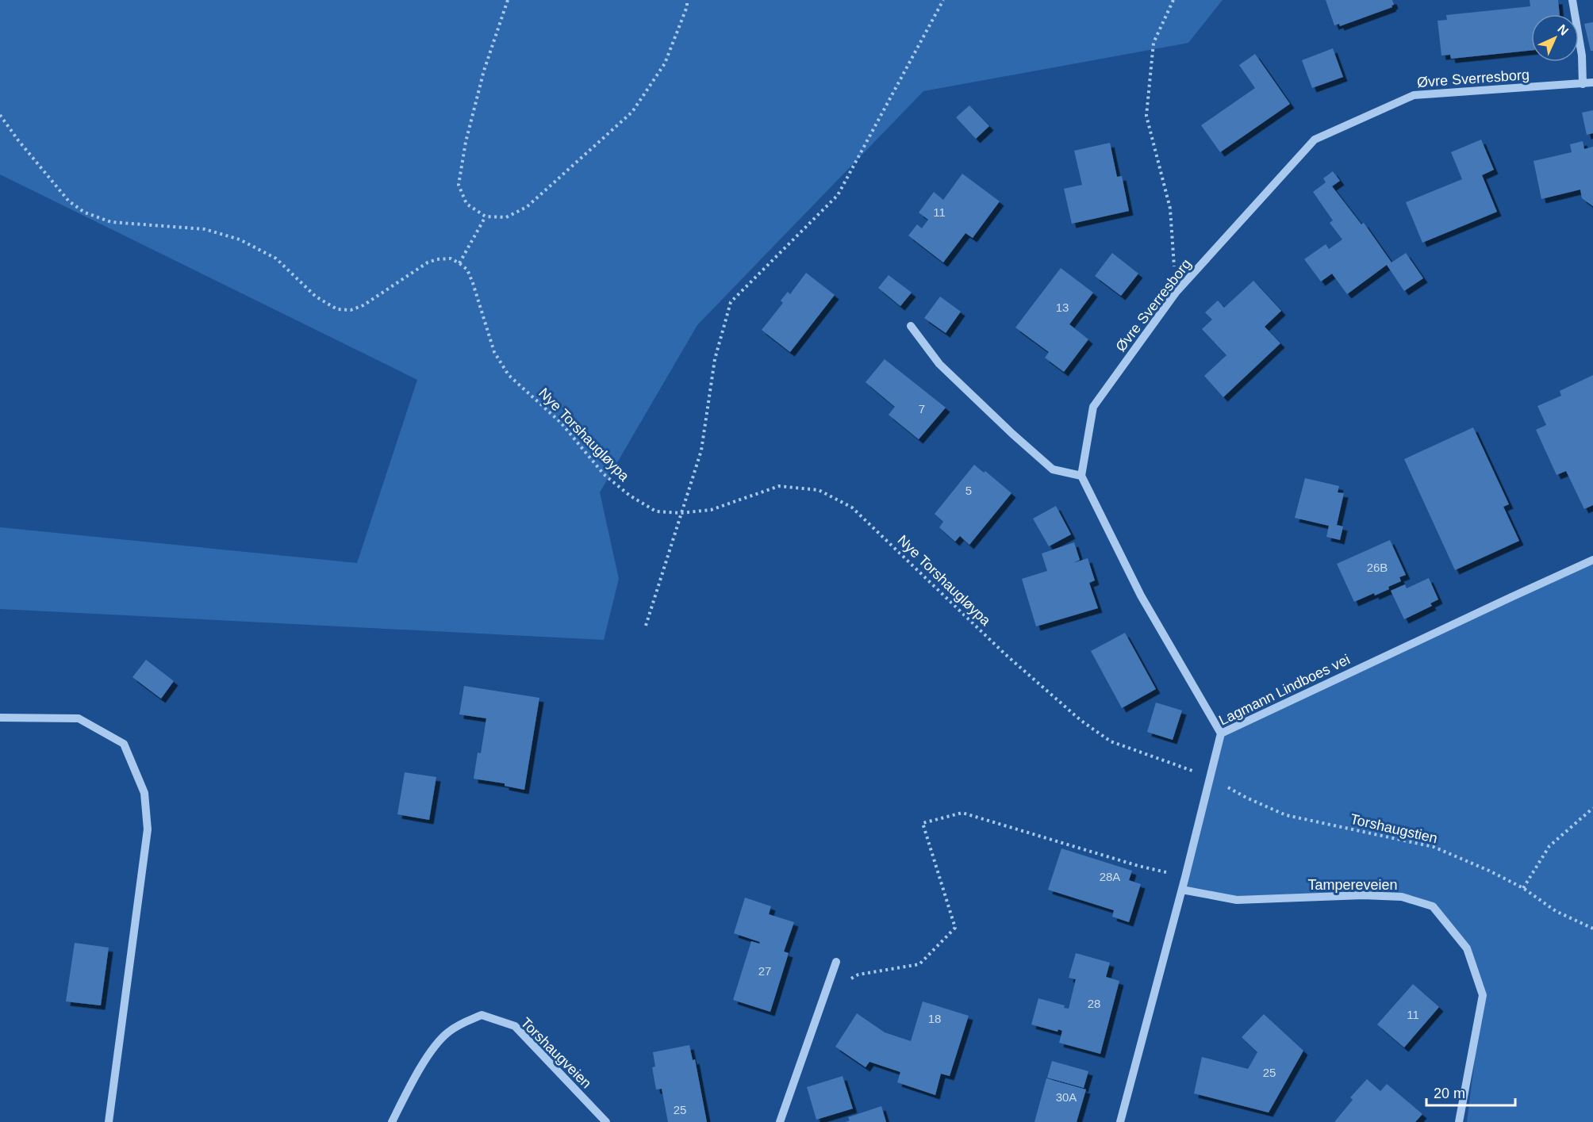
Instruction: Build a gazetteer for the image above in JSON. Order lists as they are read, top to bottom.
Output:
{
  "streets": {
    "street": [
      "Øvre Sverresborg",
      "Lagmann Lindboes vei",
      "Tampereveien",
      "Torshaugveien"
    ],
    "path": ["Nye Torshaugløypa", "Torshaugstien"]
  },
  "crossings": [
    ["Nye Torshaugløypa", "Lagmann Lindboes vei"],
    ["Nye Torshaugløypa", "Torshaugstien"],
    ["Lagmann Lindboes vei", "Torshaugstien"],
    ["Lagmann Lindboes vei", "Tampereveien"]
  ],
  "house_numbers": [
    "11",
    "13",
    "7",
    "5",
    "26B",
    "28A",
    "27",
    "28",
    "11",
    "18",
    "25",
    "30A",
    "25"
  ],
  "scale_bar": "20 m",
  "north": "top right"
}
